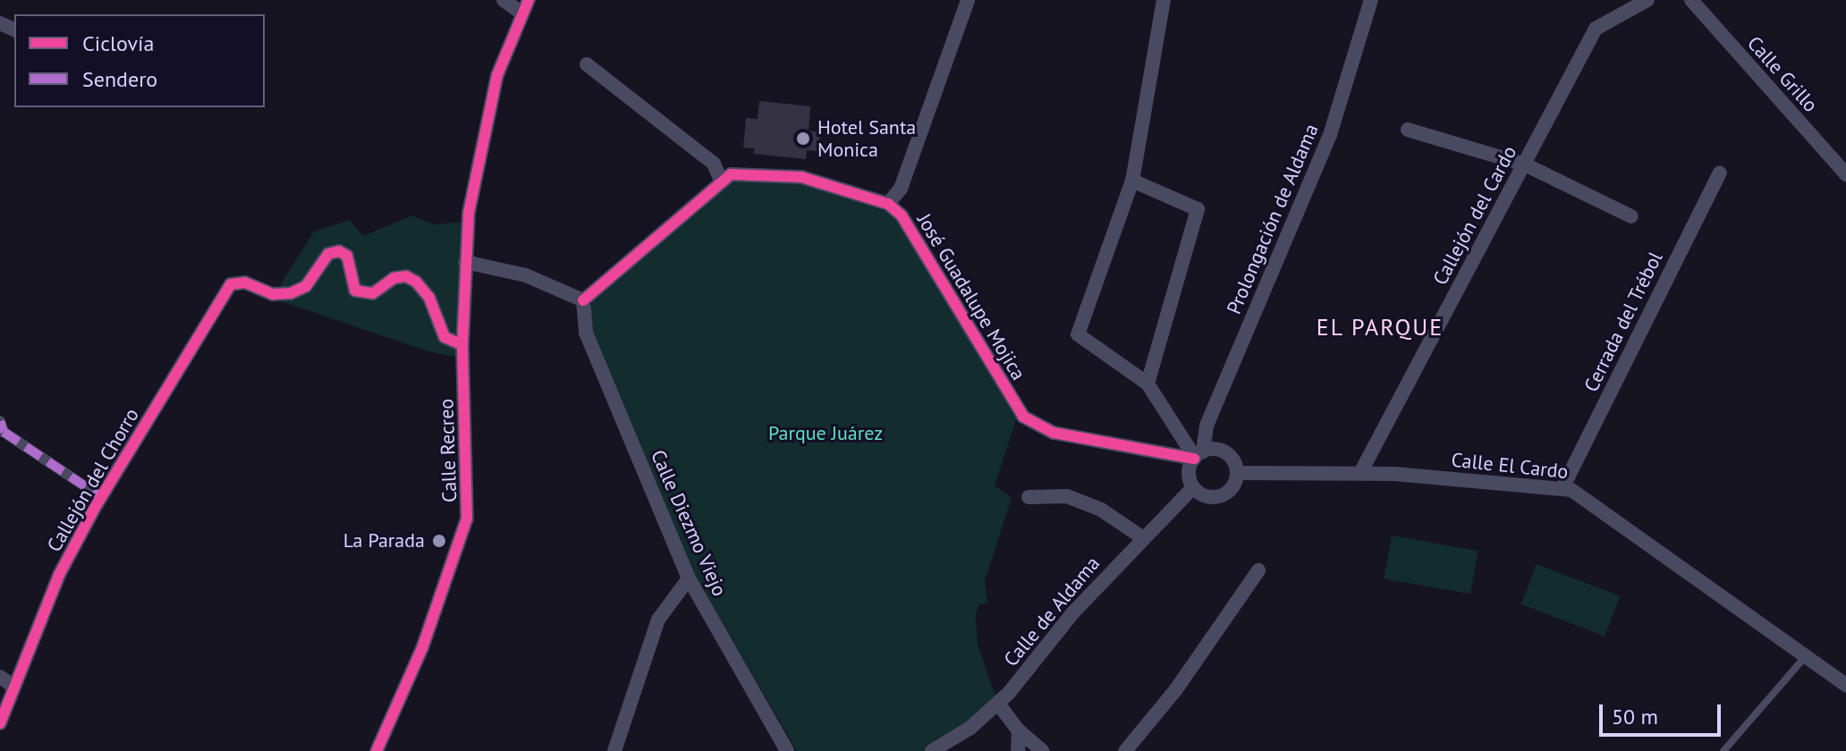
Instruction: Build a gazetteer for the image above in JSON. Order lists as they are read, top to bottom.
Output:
{
  "streets": {
    "street": [
      "Calle Grillo",
      "Callejón del Cardo",
      "Prolongación de Aldama",
      "José Guadalupe Mojica",
      "Cerrada del Trébol",
      "Calle Recreo",
      "Calle El Cardo",
      "Callejón del Chorro",
      "Calle Diezmo Viejo",
      "Calle de Aldama"
    ]
  },
  "crossings": [
    ["Callejón del Cardo", "Calle El Cardo"],
    ["Prolongación de Aldama", "José Guadalupe Mojica"],
    ["Prolongación de Aldama", "Calle El Cardo"],
    ["Prolongación de Aldama", "Calle de Aldama"],
    ["José Guadalupe Mojica", "Calle El Cardo"],
    ["José Guadalupe Mojica", "Calle de Aldama"],
    ["Cerrada del Trébol", "Calle El Cardo"],
    ["Calle Recreo", "Callejón del Chorro"],
    ["Calle El Cardo", "Calle de Aldama"]
  ],
  "districts": ["EL PARQUE"],
  "parks": ["Parque Juárez"],
  "places": ["Hotel Santa Monica", "La Parada"],
  "legend": ["Ciclovía", "Sendero"],
  "scale_bar": "50 m"
}
